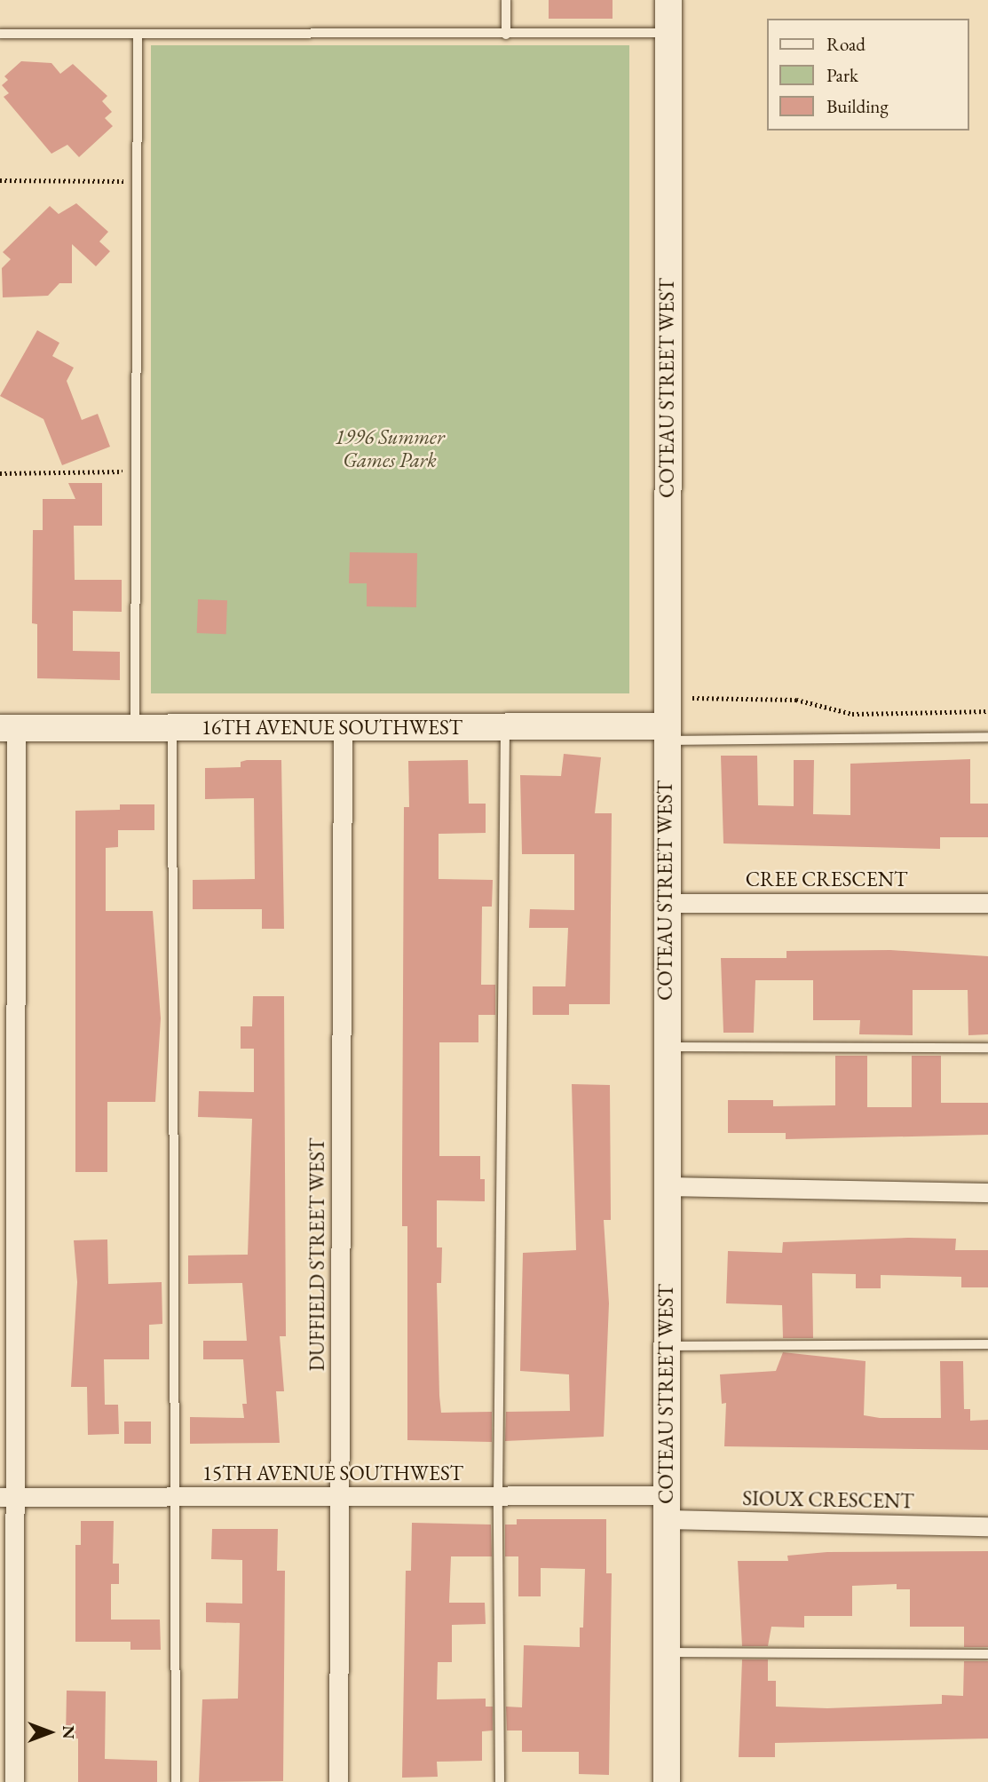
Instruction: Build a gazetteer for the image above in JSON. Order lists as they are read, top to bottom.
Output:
{
  "streets": {
    "street": [
      "COTEAU STREET WEST",
      "16TH AVENUE SOUTHWEST",
      "CREE CRESCENT",
      "DUFFIELD STREET WEST",
      "15TH AVENUE SOUTHWEST",
      "SIOUX CRESCENT"
    ]
  },
  "crossings": [
    ["COTEAU STREET WEST", "16TH AVENUE SOUTHWEST"],
    ["COTEAU STREET WEST", "CREE CRESCENT"],
    ["COTEAU STREET WEST", "15TH AVENUE SOUTHWEST"],
    ["COTEAU STREET WEST", "SIOUX CRESCENT"],
    ["16TH AVENUE SOUTHWEST", "DUFFIELD STREET WEST"],
    ["DUFFIELD STREET WEST", "15TH AVENUE SOUTHWEST"],
    ["15TH AVENUE SOUTHWEST", "SIOUX CRESCENT"]
  ],
  "parks": ["1996 Summer Games Park"],
  "legend": ["Road", "Park", "Building"],
  "north": "right"
}
